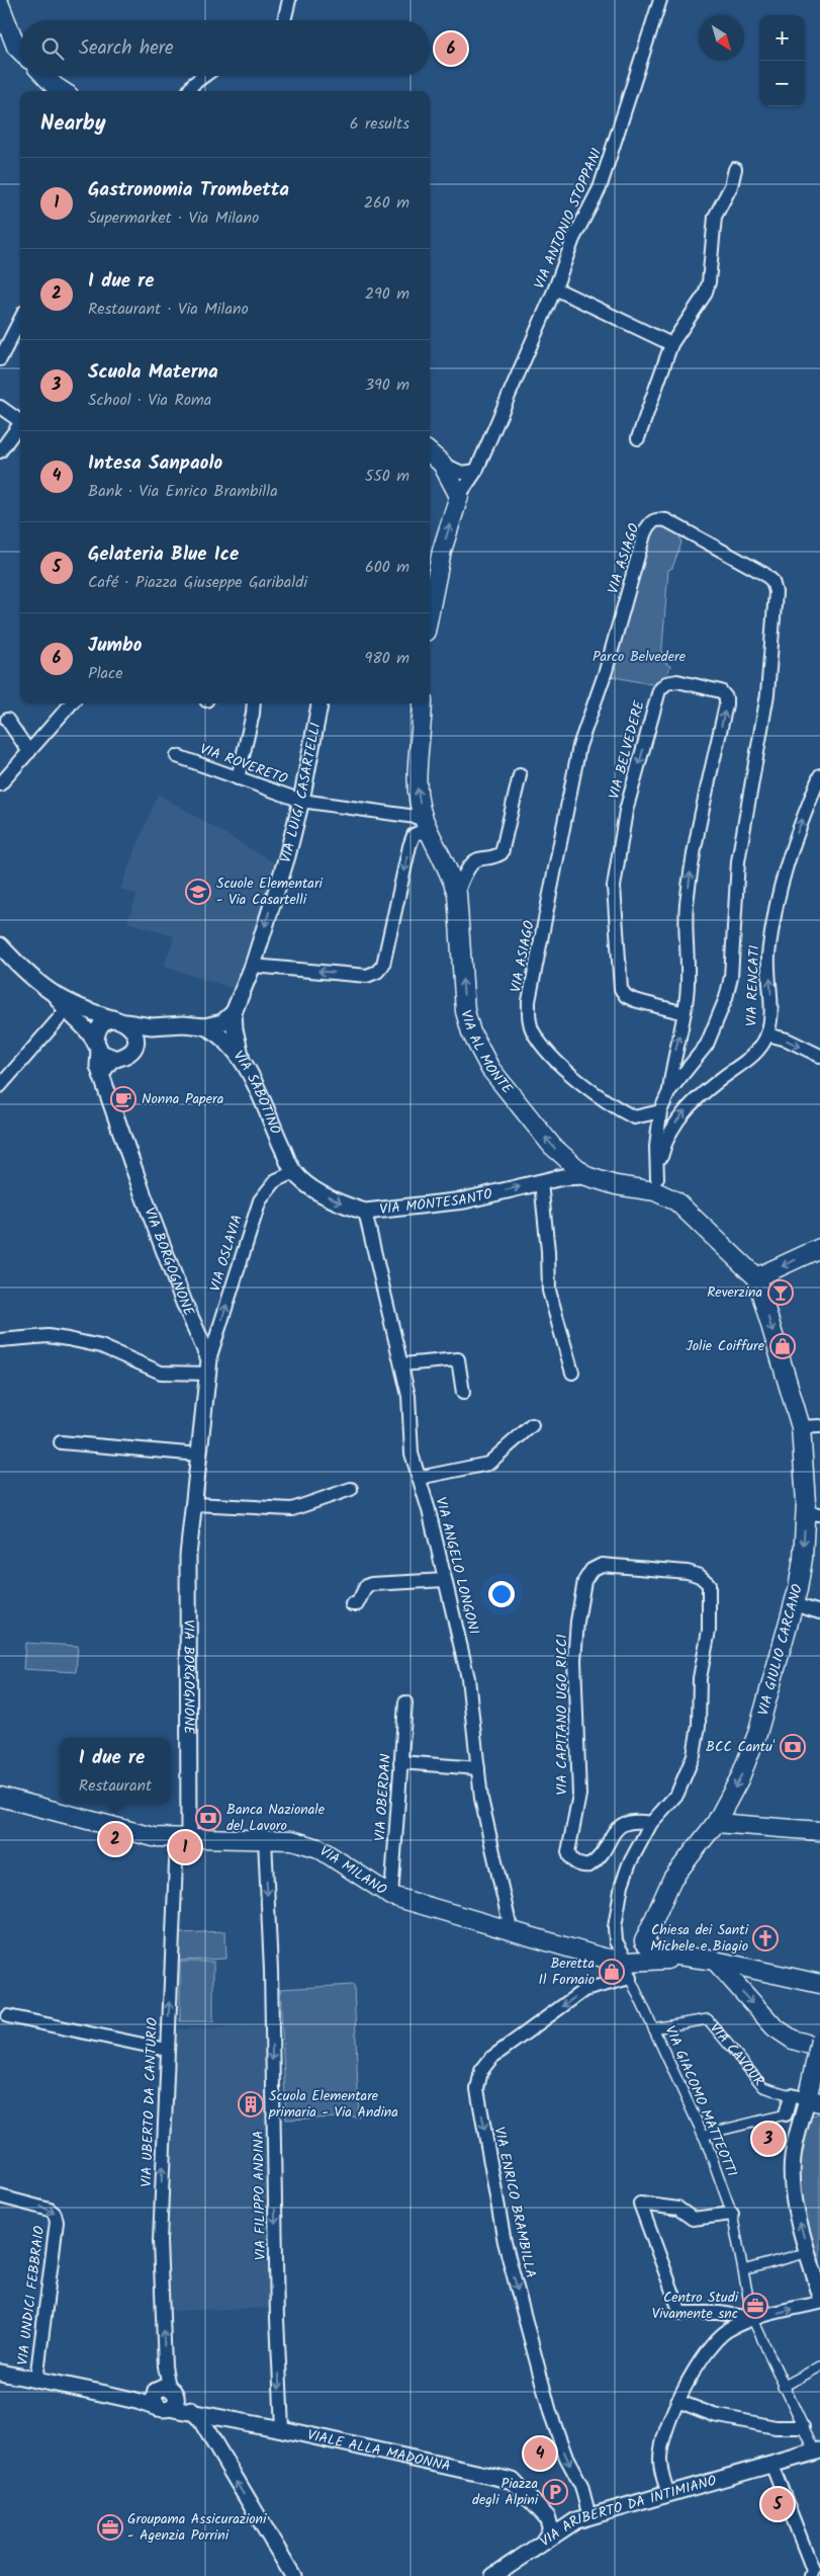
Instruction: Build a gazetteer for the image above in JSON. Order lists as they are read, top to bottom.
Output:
{
  "streets": {
    "main road": ["VIA AL MONTE", "VIA GIULIO CARCANO", "VIA MILANO"],
    "street": [
      "VIA ANTONIO STOPPANI",
      "VIA ASIAGO",
      "VIA BELVEDERE",
      "VIA ROVERETO",
      "VIA LUIGI CASARTELLI",
      "VIA RENCATI",
      "VIA SABOTINO",
      "VIA MONTESANTO",
      "VIA OSLAVIA",
      "VIA BORGOGNONE",
      "VIA ANGELO LONGONI",
      "VIA CAPITANO UGO RICCI",
      "VIA OBERDAN",
      "VIA CAVOUR",
      "VIA GIACOMO MATTEOTTI",
      "VIA UBERTO DA CANTURIO",
      "VIA FILIPPO ANDINA",
      "VIA ENRICO BRAMBILLA",
      "VIA UNDICI FEBBRAIO",
      "VIALE ALLA MADONNA",
      "VIA ARIBERTO DA INTIMIANO"
    ]
  },
  "crossings": [
    ["VIA ASIAGO", "VIA BELVEDERE"],
    ["VIA ROVERETO", "VIA LUIGI CASARTELLI"],
    ["VIA ROVERETO", "VIA AL MONTE"],
    ["VIA LUIGI CASARTELLI", "VIA SABOTINO"],
    ["VIA RENCATI", "VIA AL MONTE"],
    ["VIA AL MONTE", "VIA MONTESANTO"],
    ["VIA AL MONTE", "VIA GIULIO CARCANO"],
    ["VIA SABOTINO", "VIA MONTESANTO"],
    ["VIA SABOTINO", "VIA OSLAVIA"],
    ["VIA SABOTINO", "VIA BORGOGNONE"],
    ["VIA MONTESANTO", "VIA OSLAVIA"],
    ["VIA MONTESANTO", "VIA ANGELO LONGONI"],
    ["VIA OSLAVIA", "VIA BORGOGNONE"],
    ["VIA BORGOGNONE", "VIA MILANO"],
    ["VIA BORGOGNONE", "VIA UBERTO DA CANTURIO"],
    ["VIA ANGELO LONGONI", "VIA MILANO"],
    ["VIA CAPITANO UGO RICCI", "VIA MILANO"],
    ["VIA CAPITANO UGO RICCI", "VIA GIACOMO MATTEOTTI"],
    ["VIA CAPITANO UGO RICCI", "VIA ENRICO BRAMBILLA"],
    ["VIA OBERDAN", "VIA MILANO"],
    ["VIA MILANO", "VIA GIACOMO MATTEOTTI"],
    ["VIA MILANO", "VIA UBERTO DA CANTURIO"],
    ["VIA MILANO", "VIA FILIPPO ANDINA"],
    ["VIA MILANO", "VIA ENRICO BRAMBILLA"],
    ["VIA CAVOUR", "VIA GIACOMO MATTEOTTI"],
    ["VIA GIACOMO MATTEOTTI", "VIA ENRICO BRAMBILLA"],
    ["VIA GIACOMO MATTEOTTI", "VIA ARIBERTO DA INTIMIANO"],
    ["VIA UBERTO DA CANTURIO", "VIALE ALLA MADONNA"],
    ["VIA FILIPPO ANDINA", "VIALE ALLA MADONNA"]
  ],
  "one_way": [
    "VIA LUIGI CASARTELLI",
    "VIA RENCATI",
    "VIA AL MONTE",
    "VIA MONTESANTO",
    "VIA OSLAVIA",
    "VIA GIULIO CARCANO",
    "VIA UBERTO DA CANTURIO",
    "VIA FILIPPO ANDINA",
    "VIA ENRICO BRAMBILLA",
    "VIA UNDICI FEBBRAIO"
  ],
  "parks": ["Parco Belvedere"],
  "places": {
    "school or university": ["Scuole Elementari - Via Casartelli"],
    "cafe": ["Nonna Papera"],
    "bar": ["Reverzina"],
    "shop": ["Jolie Coiffure", "Beretta Il Fornaio"],
    "bank": ["BCC Cantu'", "Banca Nazionale del Lavoro"],
    "church": ["Chiesa dei Santi Michele e Biagio"],
    "building": ["Scuola Elementare primaria - Via Andina"],
    "office": ["Centro Studi Vivamente snc", "Groupama Assicurazioni - Agenzia Porrini"],
    "parking": ["Piazza degli Alpini"]
  },
  "north": "bottom right",
  "page": {
    "map_buttons": ["+", "−"],
    "search": "Search here",
    "pins": [
      "6",
      "2",
      "1",
      "3",
      "4",
      "5"
    ],
    "heading": ["Nearby", "6 results"],
    "list": [
      {
        "mark": "1",
        "name": "Gastronomia Trombetta",
        "note": "Supermarket · Via Milano",
        "value": "260 m"
      },
      {
        "mark": "2",
        "name": "I due re",
        "note": "Restaurant · Via Milano",
        "value": "290 m"
      },
      {
        "mark": "3",
        "name": "Scuola Materna",
        "note": "School · Via Roma",
        "value": "390 m"
      },
      {
        "mark": "4",
        "name": "Intesa Sanpaolo",
        "note": "Bank · Via Enrico Brambilla",
        "value": "550 m"
      },
      {
        "mark": "5",
        "name": "Gelateria Blue Ice",
        "note": "Café · Piazza Giuseppe Garibaldi",
        "value": "600 m"
      },
      {
        "mark": "6",
        "name": "Jumbo",
        "note": "Place",
        "value": "980 m"
      }
    ],
    "popup": ["I due re", "Restaurant"]
  }
}
